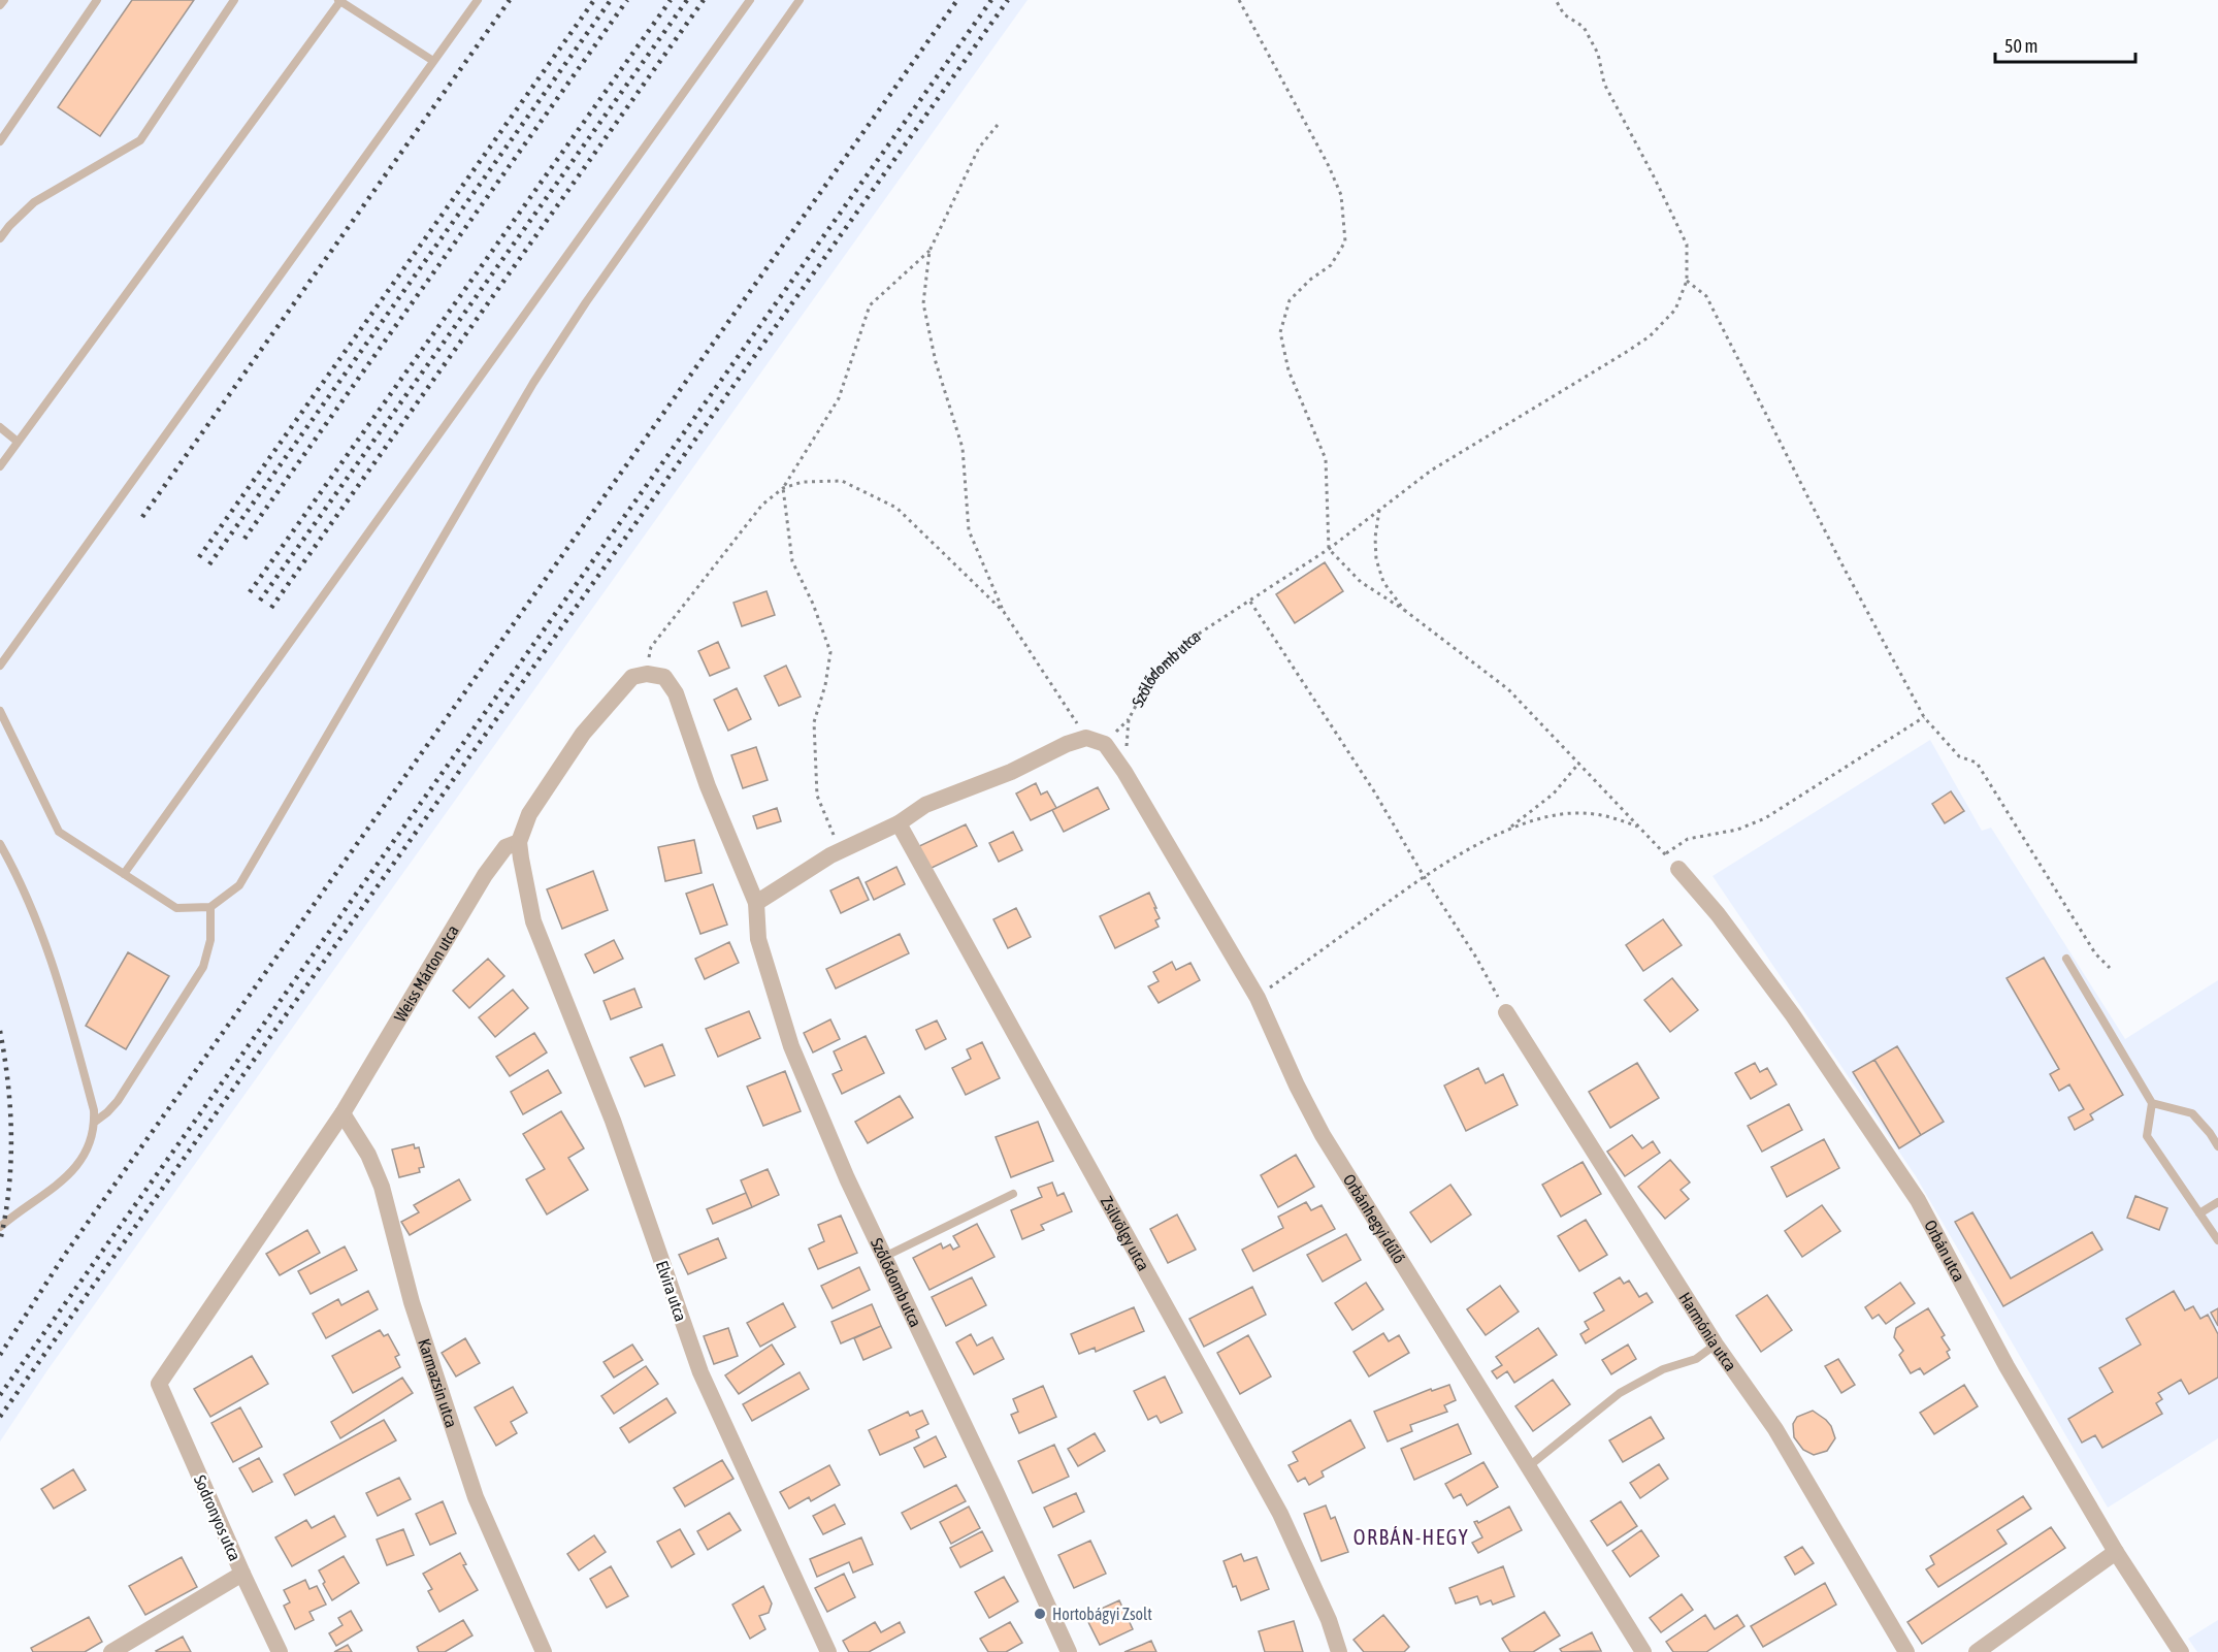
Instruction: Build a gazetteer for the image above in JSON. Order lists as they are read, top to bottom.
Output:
{
  "streets": {
    "street": [
      "Szőlődomb utca",
      "Weiss Márton utca",
      "Orbánhegyi dűlő",
      "Zsilvölgy utca",
      "Orbán utca",
      "Elvira utca",
      "Harmónia utca",
      "Karmazsin utca",
      "Sodronyos utca"
    ]
  },
  "crossings": [
    ["Szőlődomb utca", "Orbánhegyi dűlő"],
    ["Weiss Márton utca", "Elvira utca"],
    ["Weiss Márton utca", "Karmazsin utca"],
    ["Weiss Márton utca", "Sodronyos utca"]
  ],
  "districts": ["ORBÁN-HEGY"],
  "places": ["Hortobágyi Zsolt"],
  "scale_bar": "50 m"
}
